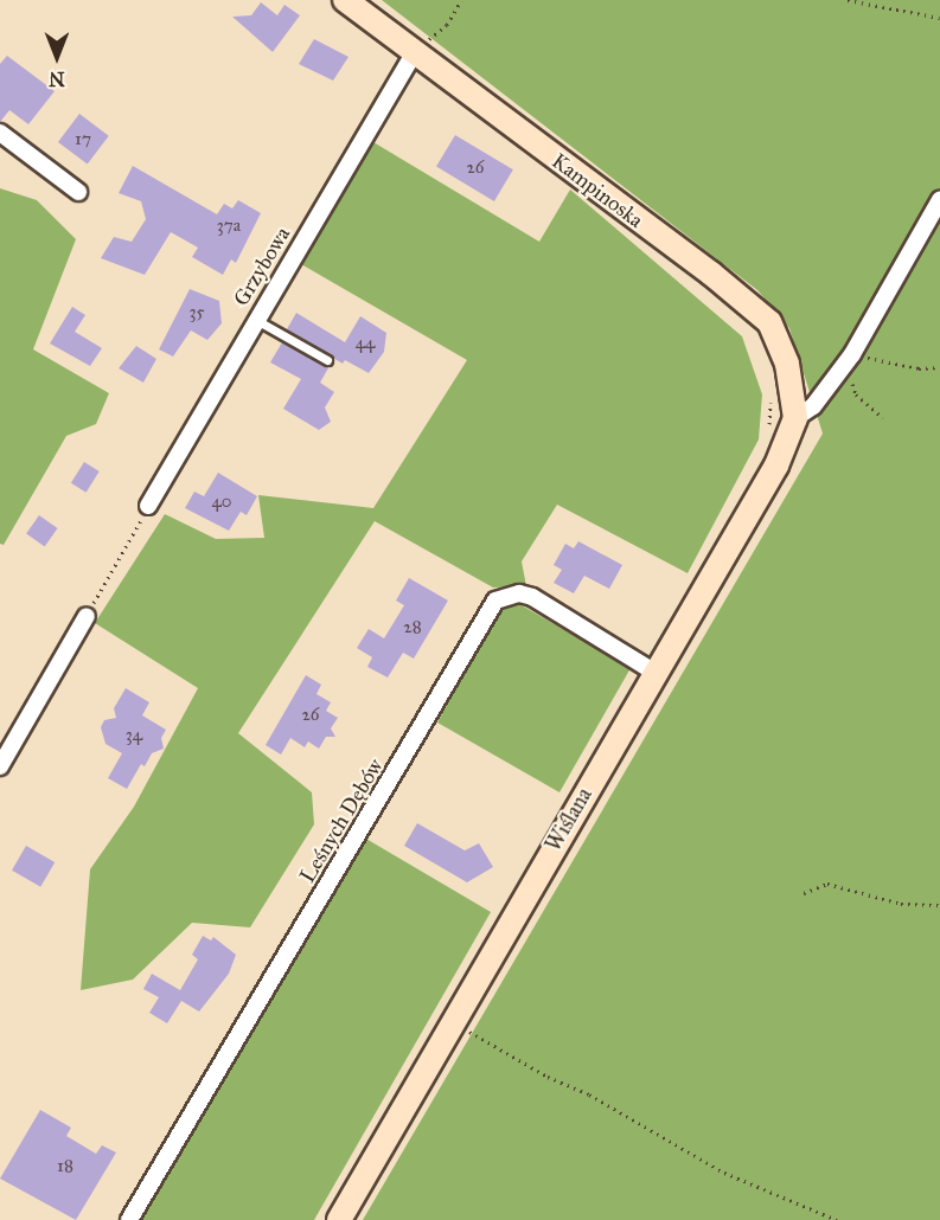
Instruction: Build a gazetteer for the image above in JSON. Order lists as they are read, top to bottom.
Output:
{
  "streets": {
    "main road": ["Kampinoska", "Wiślana"],
    "street": ["Grzybowa", "Leśnych Dębów"]
  },
  "crossings": [
    ["Kampinoska", "Grzybowa"],
    ["Kampinoska", "Wiślana"],
    ["Wiślana", "Leśnych Dębów"]
  ],
  "house_numbers": [
    "17",
    "26",
    "37a",
    "35",
    "44",
    "40",
    "28",
    "26",
    "34",
    "18"
  ],
  "north": "bottom"
}
